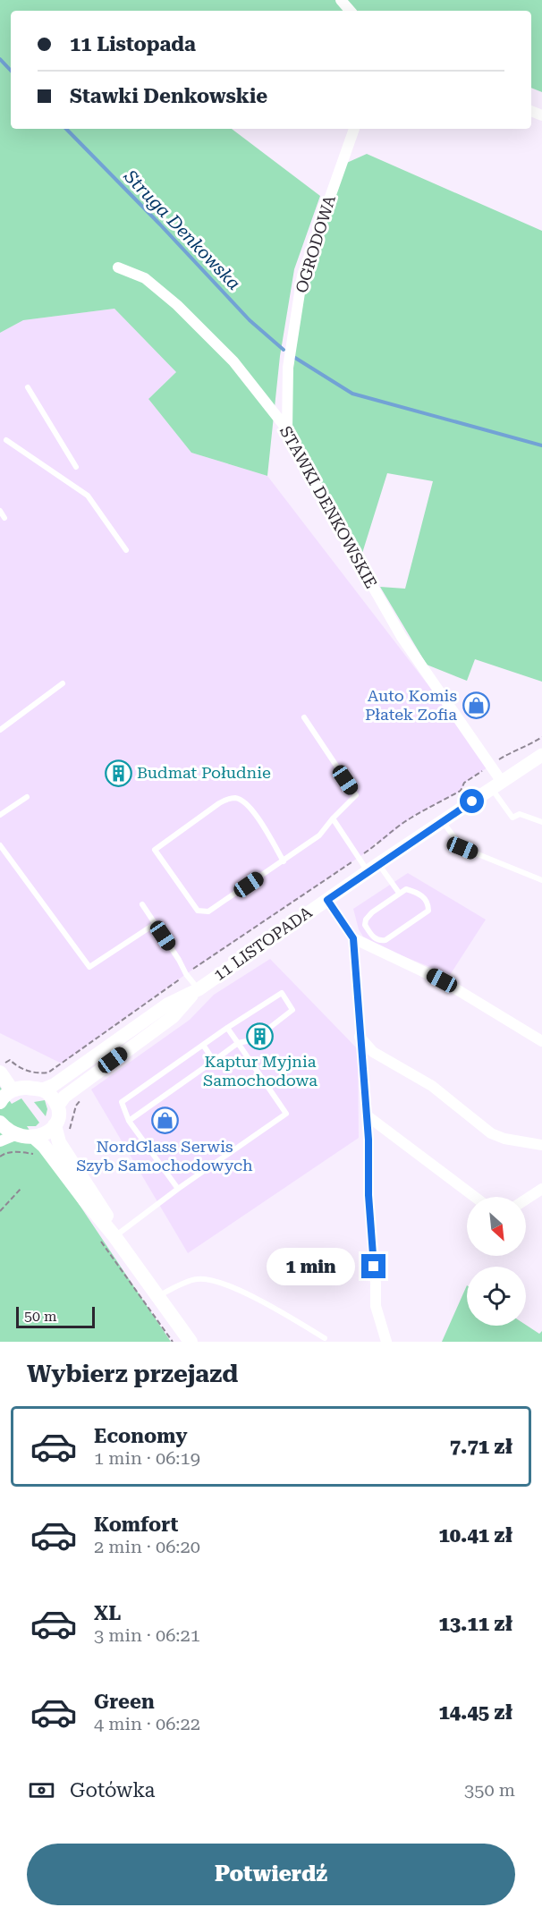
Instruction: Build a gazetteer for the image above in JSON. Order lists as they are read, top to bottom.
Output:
{
  "streets": {
    "street": ["OGRODOWA", "STAWKI DENKOWSKIE", "11 LISTOPADA"]
  },
  "crossings": [
    ["OGRODOWA", "STAWKI DENKOWSKIE"],
    ["STAWKI DENKOWSKIE", "11 LISTOPADA"]
  ],
  "water": ["Struga Denkowska"],
  "places": {
    "shop": ["Auto Komis Płatek Zofia", "NordGlass Serwis Szyb Samochodowych"],
    "building": ["Budmat Południe", "Kaptur Myjnia Samochodowa"]
  },
  "scale_bar": "50 m",
  "north": "bottom right",
  "page": {
    "banner": ["11 Listopada", "Stawki Denkowskie"],
    "bubble": "1 min",
    "scale": "50 m",
    "heading": "Wybierz przejazd",
    "list": [
      {
        "name": "Economy",
        "note": "1 min · 06:19",
        "value": "7.71 zł"
      },
      {
        "name": "Komfort",
        "note": "2 min · 06:20",
        "value": "10.41 zł"
      },
      {
        "name": "XL",
        "note": "3 min · 06:21",
        "value": "13.11 zł"
      },
      {
        "name": "Green",
        "note": "4 min · 06:22",
        "value": "14.45 zł"
      }
    ],
    "pay": ["Gotówka", "350 m"],
    "buttons": "Potwierdź"
  }
}
